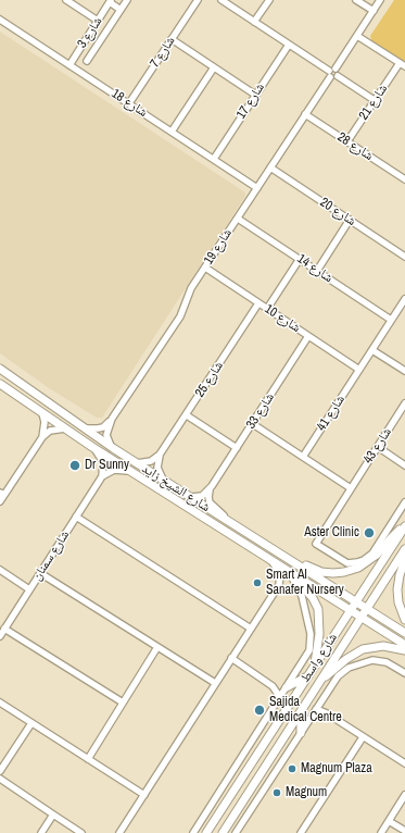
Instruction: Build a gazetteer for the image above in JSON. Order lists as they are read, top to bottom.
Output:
{
  "streets": {
    "main road": ["شارع الشيخ زايد", "شارع واسط"],
    "street": [
      "شارع 3",
      "شارع 7",
      "شارع 17",
      "شارع 21",
      "شارع 18",
      "شارع 28",
      "شارع 20",
      "شارع 19",
      "شارع 14",
      "شارع 10",
      "شارع 25",
      "شارع 33",
      "شارع 41",
      "شارع 43",
      "شارع سمنان"
    ]
  },
  "crossings": [
    ["شارع 3", "شارع 18"],
    ["شارع 7", "شارع 18"],
    ["شارع 17", "شارع 18"],
    ["شارع 21", "شارع 28"],
    ["شارع 18", "شارع 19"],
    ["شارع 28", "شارع 19"],
    ["شارع 20", "شارع 19"],
    ["شارع 19", "شارع 14"],
    ["شارع 19", "شارع 10"],
    ["شارع 14", "شارع 41"],
    ["شارع 10", "شارع 25"],
    ["شارع 10", "شارع 33"],
    ["شارع 10", "شارع 41"],
    ["شارع 33", "شارع الشيخ زايد"],
    ["شارع الشيخ زايد", "شارع واسط"]
  ],
  "places": [
    "Dr Sunny",
    "Aster Clinic",
    "Smart Al Sanafer Nursery",
    "Sajida Medical Centre",
    "Magnum Plaza",
    "Magnum"
  ]
}
